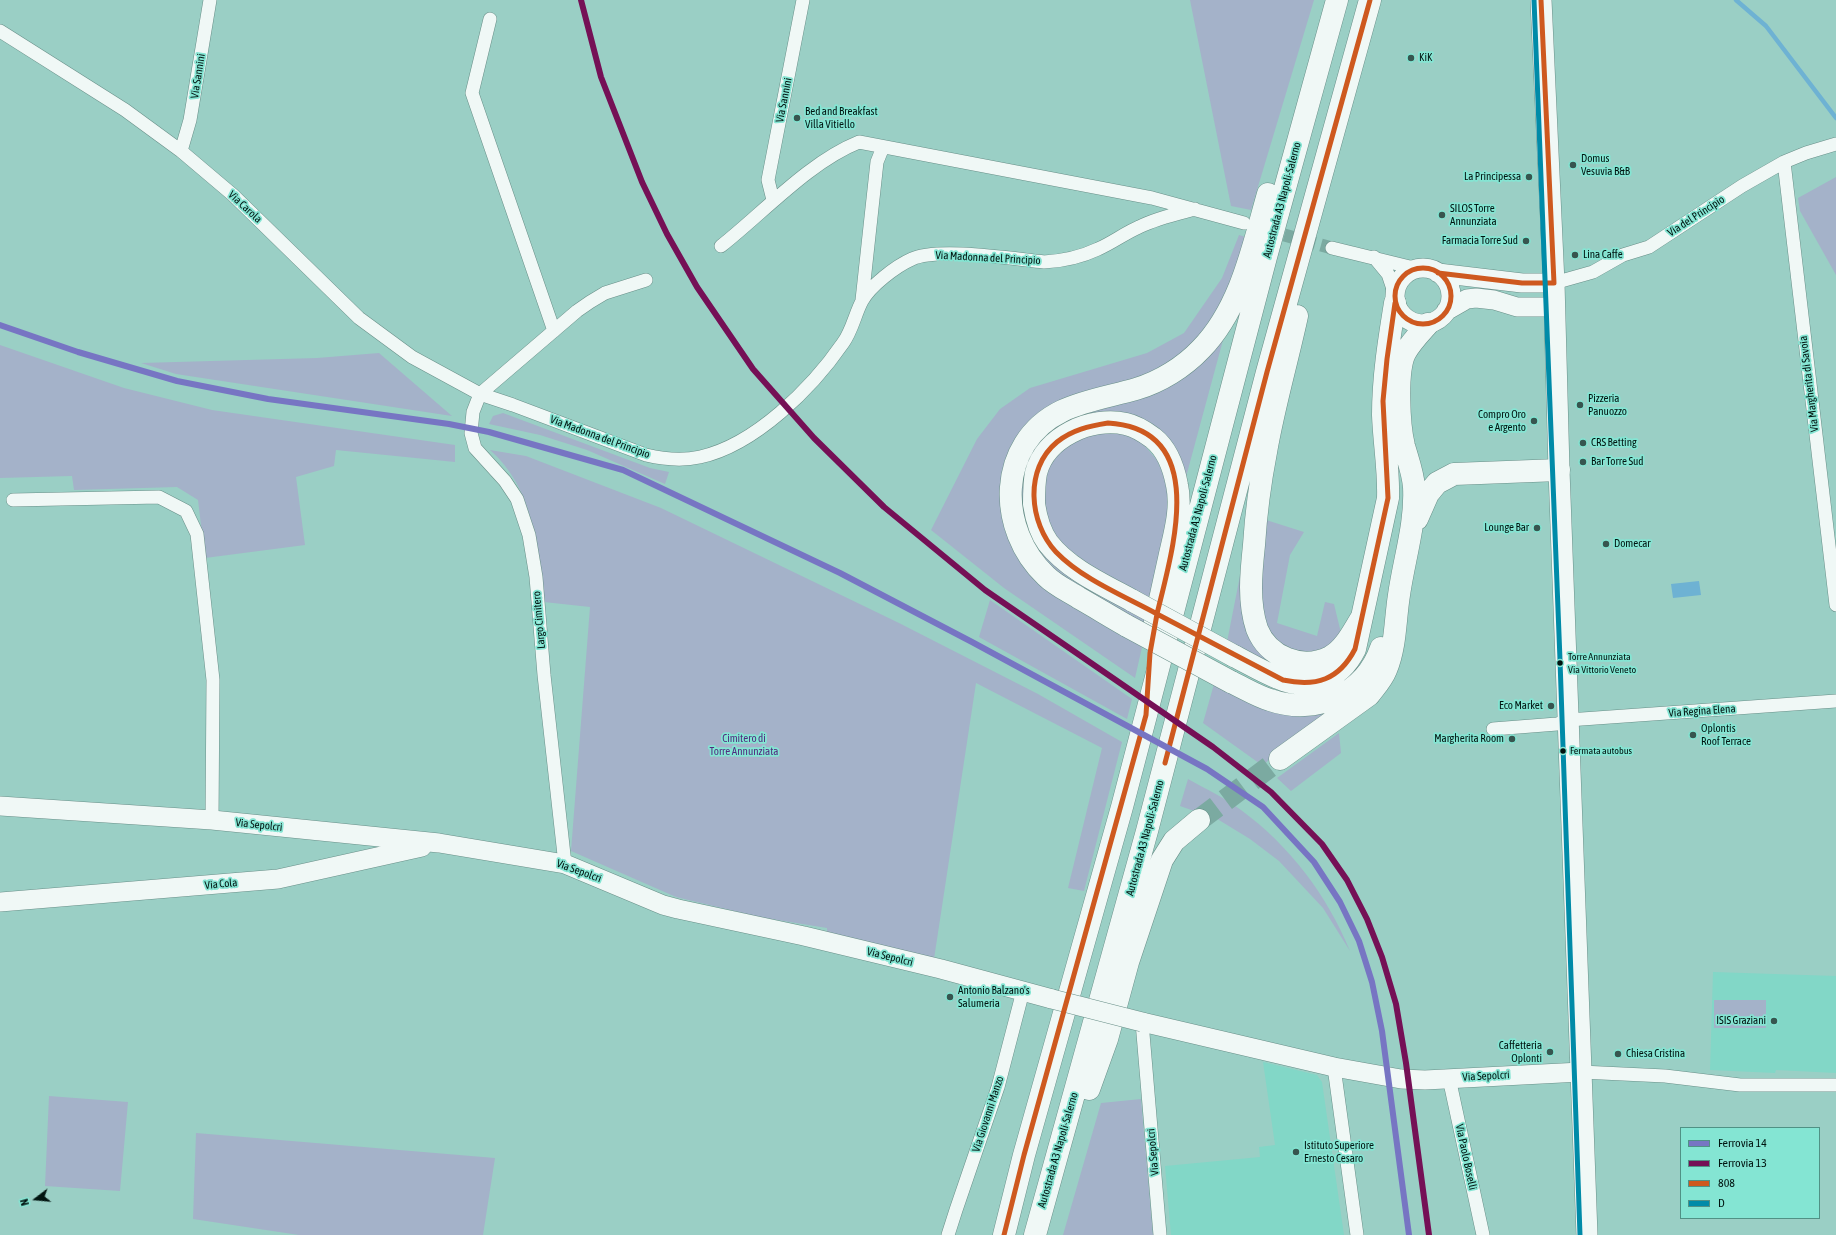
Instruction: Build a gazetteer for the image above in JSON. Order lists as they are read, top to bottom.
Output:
{
  "streets": {
    "highway": ["Autostrada A3 Napoli-Salerno"],
    "street": [
      "Via Sannini",
      "Via Carola",
      "Via del Principio",
      "Via Madonna del Principio",
      "Via Margherita di Savoia",
      "Largo Cimitero",
      "Via Regina Elena",
      "Via Sepolcri",
      "Via Cola",
      "Via Giovanni Manzo",
      "Via Paolo Boselli"
    ]
  },
  "crossings": [
    ["Via Sannini", "Via Carola"],
    ["Via Carola", "Via Madonna del Principio"],
    ["Via Carola", "Largo Cimitero"],
    ["Via del Principio", "Via Margherita di Savoia"],
    ["Via Madonna del Principio", "Largo Cimitero"],
    ["Largo Cimitero", "Via Sepolcri"],
    ["Via Sepolcri", "Via Cola"],
    ["Via Sepolcri", "Via Giovanni Manzo"],
    ["Via Sepolcri", "Via Paolo Boselli"]
  ],
  "parks": ["Cimitero di Torre Annunziata"],
  "places": [
    "KiK",
    "Bed and Breakfast Villa Vitiello",
    "Domus Vesuvia B&B",
    "La Principessa",
    "SILOS Torre Annunziata",
    "Farmacia Torre Sud",
    "Lina Caffe",
    "Pizzeria Panuozzo",
    "Compro Oro e Argento",
    "CRS Betting",
    "Bar Torre Sud",
    "Lounge Bar",
    "Domecar",
    "Torre Annunziata Via Vittorio Veneto",
    "Eco Market",
    "Oplontis Roof Terrace",
    "Margherita Room",
    "Fermata autobus",
    "Antonio Balzano's Salumeria",
    "ISIS Graziani",
    "Caffetteria Oplonti",
    "Chiesa Cristina",
    "Istituto Superiore Ernesto Cesaro"
  ],
  "lines": [
    "rail line 13",
    "transit line 808",
    "transit line D",
    "rail line 14"
  ],
  "legend": [
    "Ferrovia 14",
    "Ferrovia 13",
    "808",
    "D"
  ],
  "north": "left"
}
